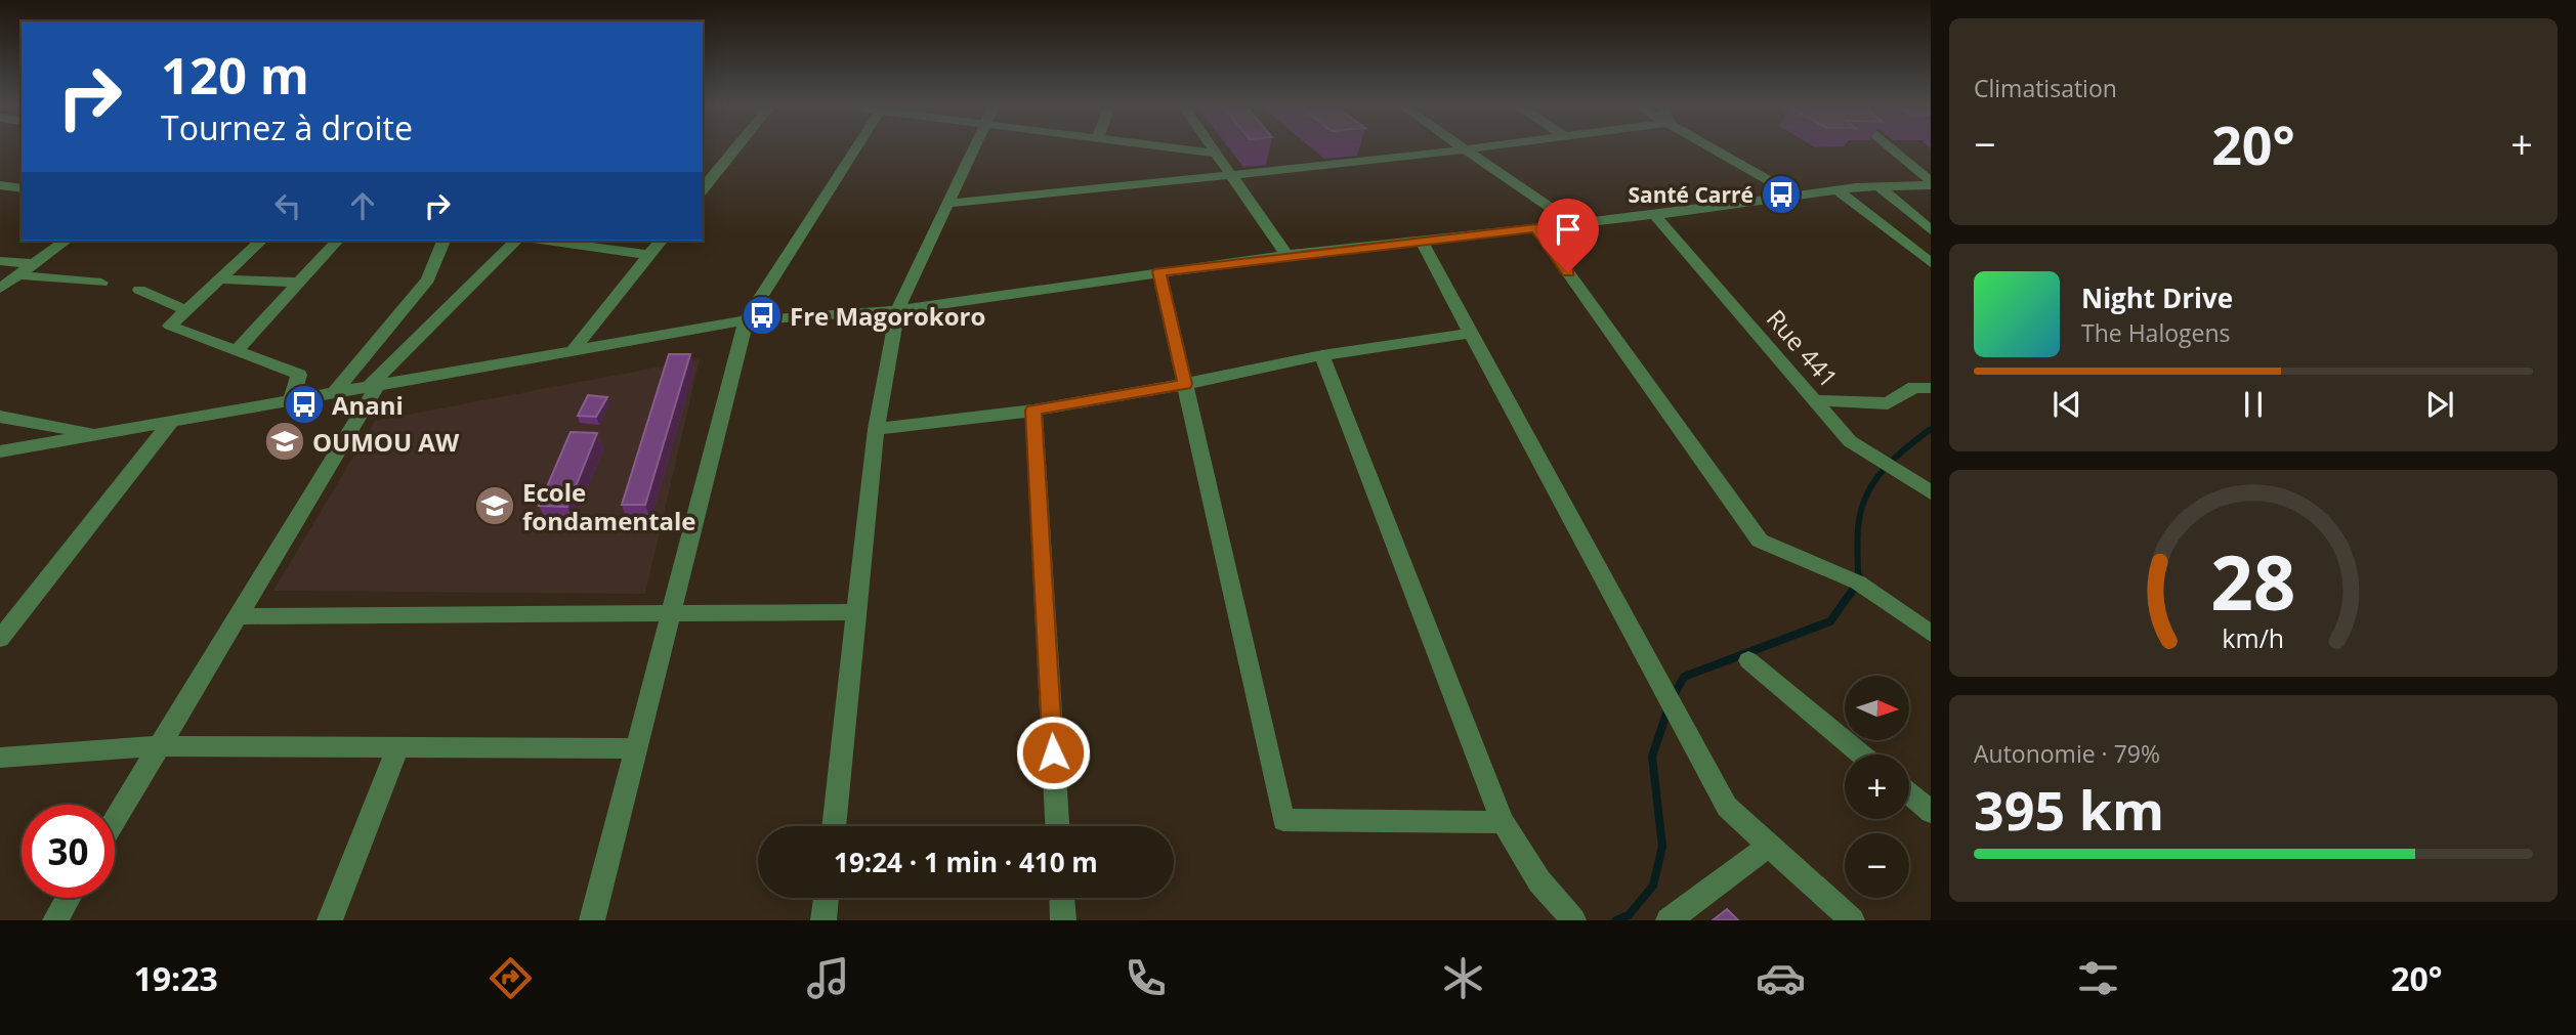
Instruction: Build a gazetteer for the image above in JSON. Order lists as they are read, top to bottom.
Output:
{
  "streets": {
    "street": ["Rue 441"]
  },
  "places": {
    "bus stop": ["Santé Carré", "Fre Magorokoro", "Anani"],
    "school or university": ["OUMOU AW", "Ecole fondamentale"]
  },
  "north": "right",
  "page": {
    "tile": [
      "Climatisation",
      ["Autonomie · 79%", "395 km"]
    ],
    "turn": ["120 m", "Tournez à droite"],
    "heat": ["−", "20°", "+"],
    "song": ["Night Drive", "The Halogens"],
    "map_buttons": ["+", "−"],
    "limit": "30",
    "trip": "19:24 · 1 min · 410 m",
    "tabs": ["19:23", "20°"],
    "gauge": ["28", "km/h"]
  }
}
